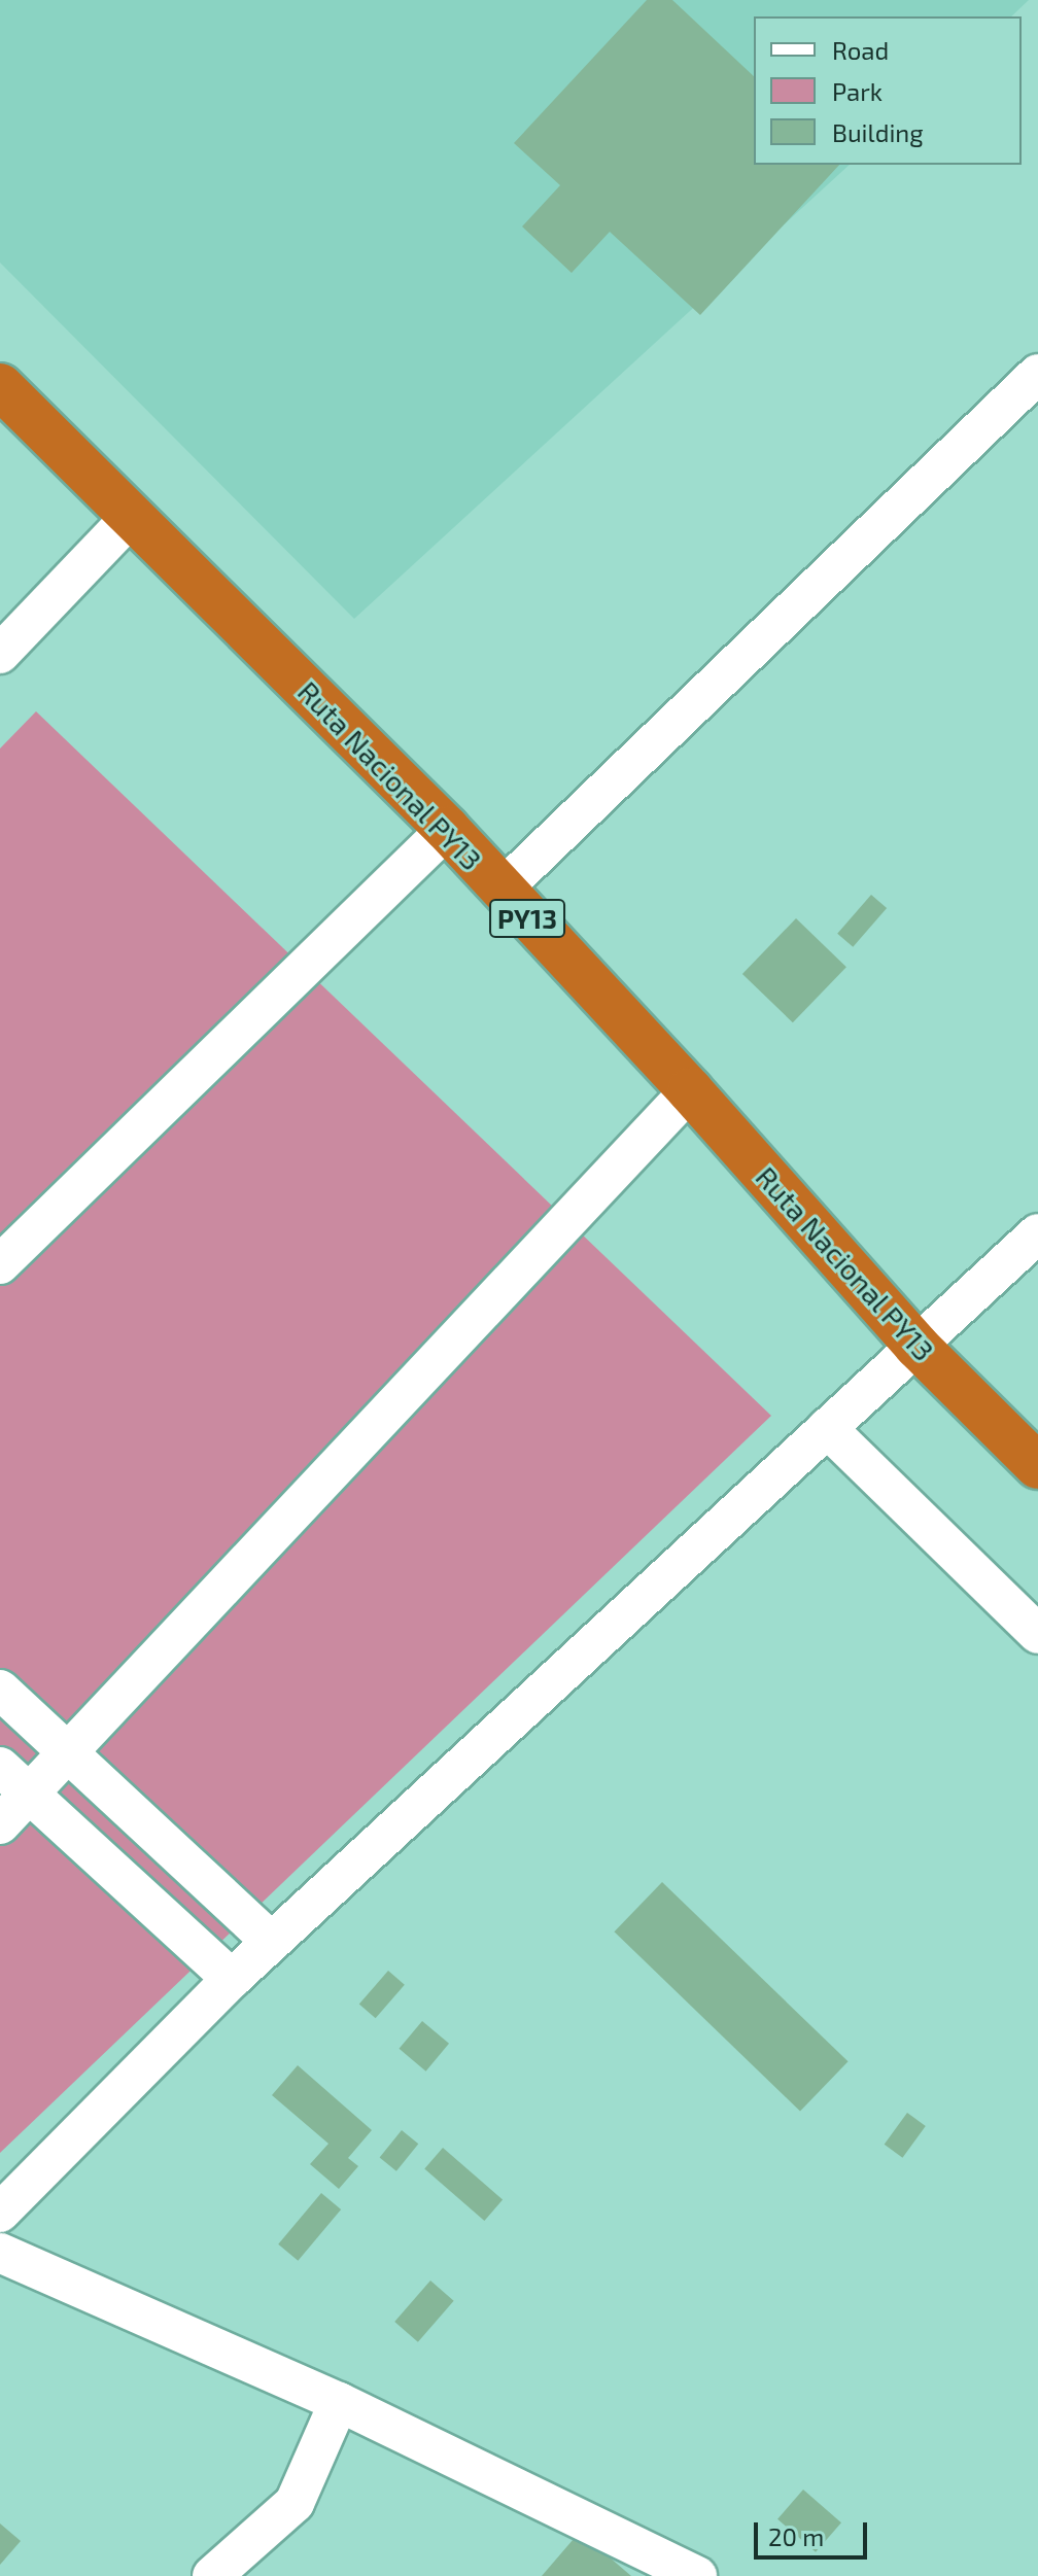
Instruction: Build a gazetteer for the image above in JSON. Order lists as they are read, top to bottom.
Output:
{
  "streets": {
    "highway": ["Ruta Nacional PY13", "PY13"]
  },
  "legend": ["Road", "Park", "Building"],
  "scale_bar": "20 m"
}
